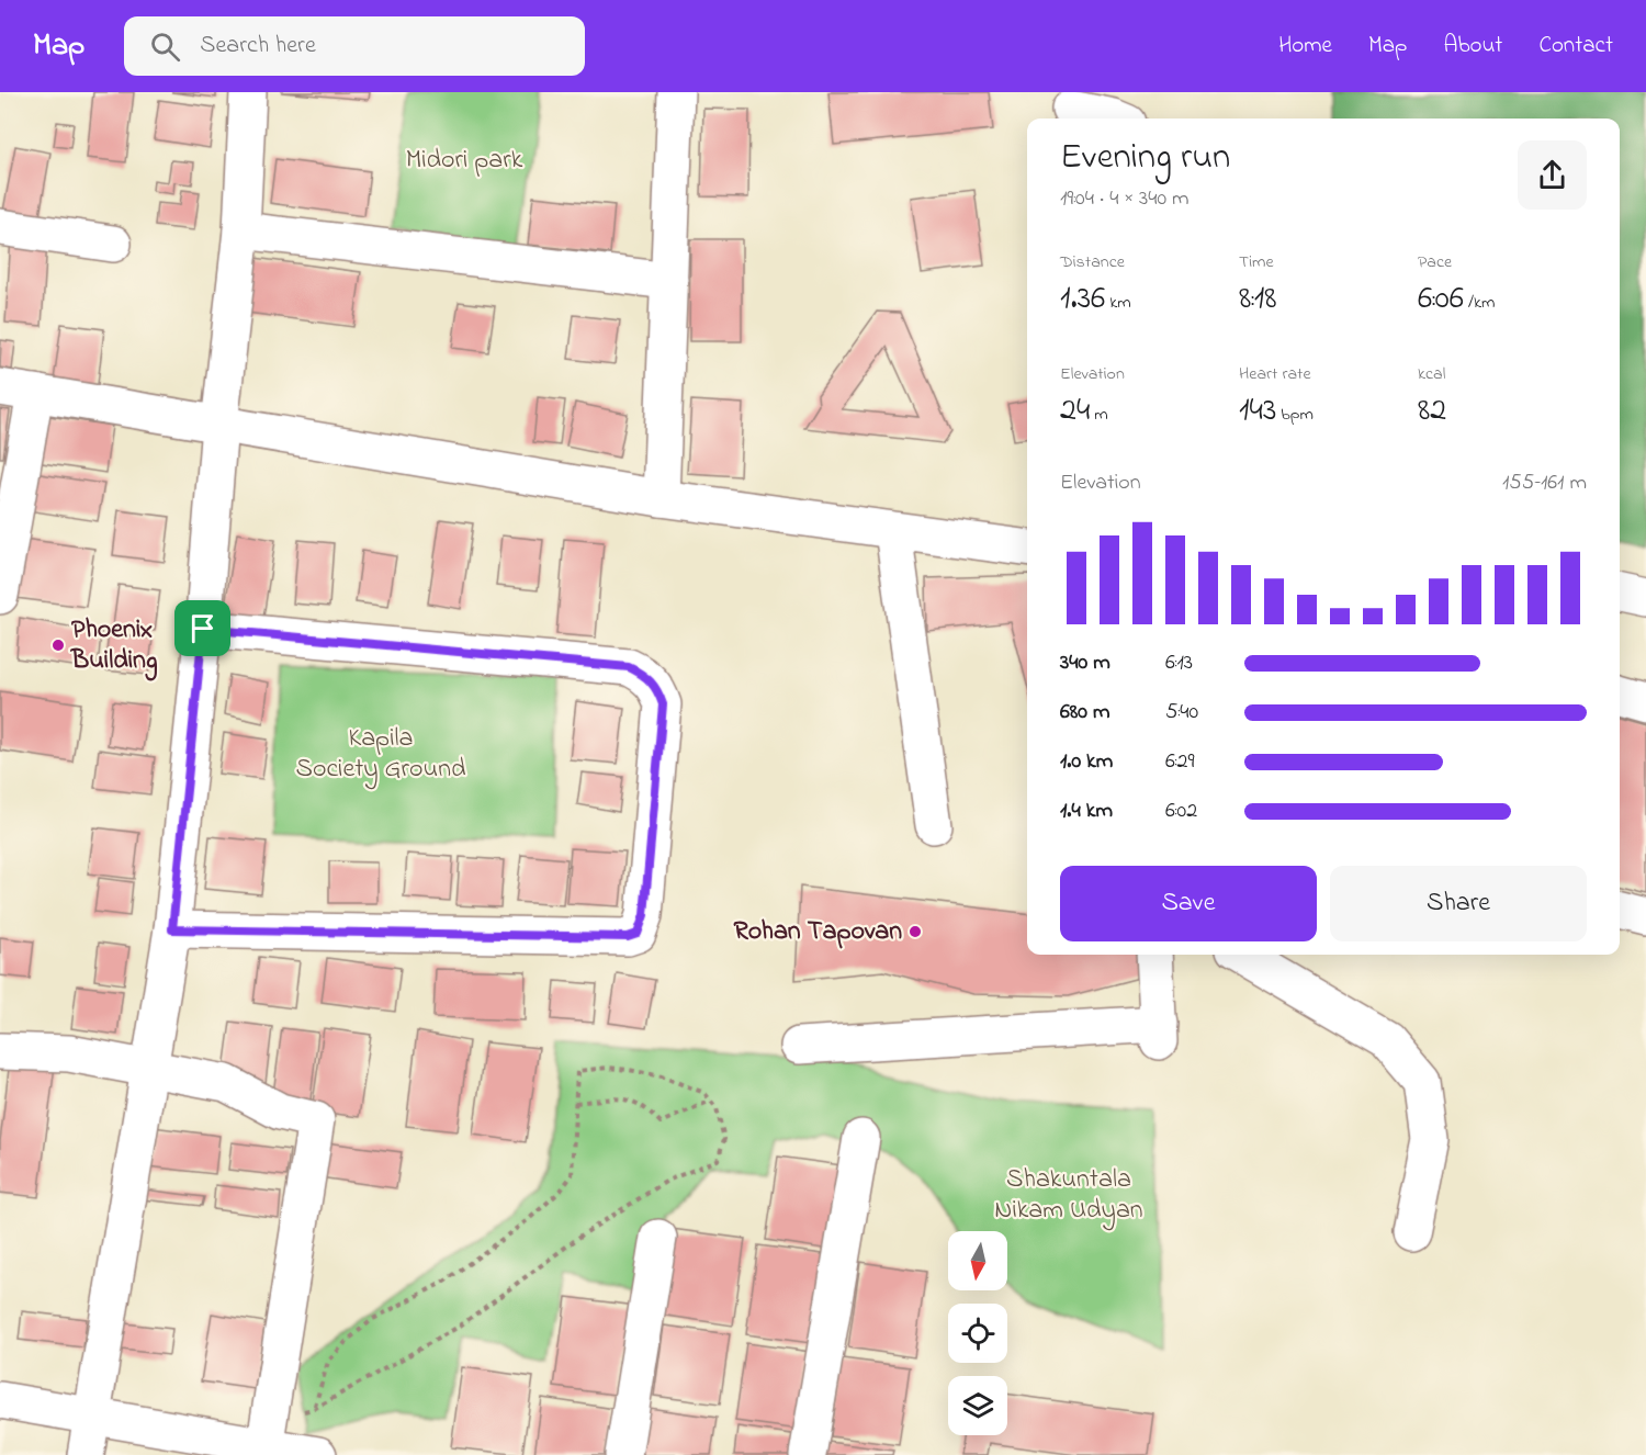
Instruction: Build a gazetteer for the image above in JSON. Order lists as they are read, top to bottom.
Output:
{
  "parks": ["Midori park", "Kapila Society Ground", "Shakuntala Nikam Udyan"],
  "places": ["Phoenix Building", "Rohan Tapovan"],
  "north": "bottom",
  "page": {
    "header": "Map",
    "search": "Search here",
    "nav": [
      "Home",
      "Map",
      "About",
      "Contact"
    ],
    "heading": ["Evening run", "19:04 · 4 × 340 m"],
    "stats": [
      ["Distance", "1.36 km"],
      ["Time", "8:18"],
      ["Pace", "6:06 /km"],
      ["Elevation", "24 m"],
      ["Heart rate", "143 bpm"],
      ["kcal", "82"]
    ],
    "chart": ["Elevation", "155–161 m"],
    "list": [
      {
        "name": "340 m",
        "note": "6:13"
      },
      {
        "name": "680 m",
        "note": "5:40"
      },
      {
        "name": "1.0 km",
        "note": "6:29"
      },
      {
        "name": "1.4 km",
        "note": "6:02"
      }
    ],
    "buttons": ["Save", "Share"]
  }
}
